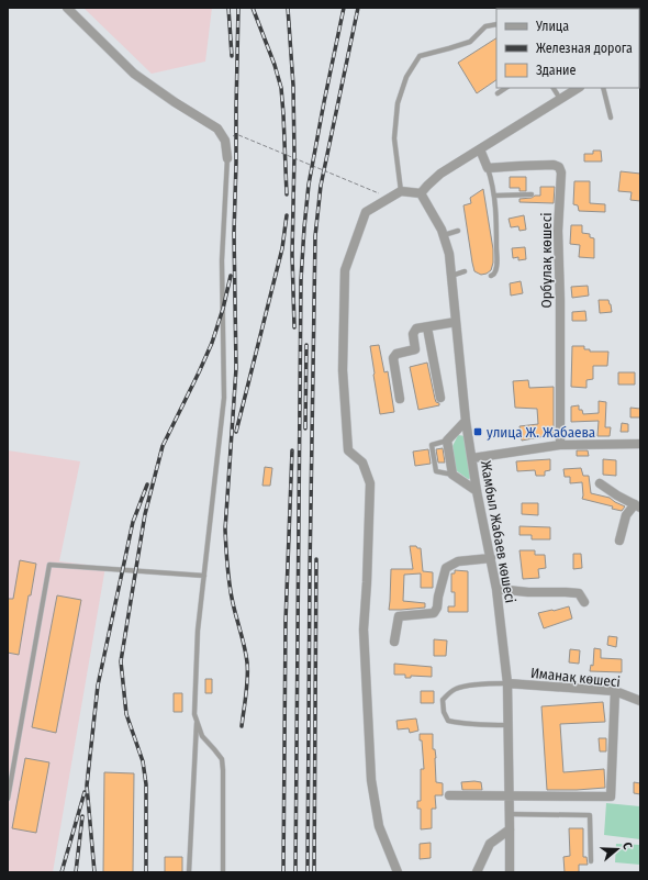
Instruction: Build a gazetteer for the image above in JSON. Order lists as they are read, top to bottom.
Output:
{
  "streets": {
    "street": ["Орбұлақ көшесі", "Жамбыл Жабаев көшесі", "Иманақ көшесі"]
  },
  "crossings": [
    ["Жамбыл Жабаев көшесі", "Иманақ көшесі"]
  ],
  "places": {
    "transit": ["улица Ж. Жабаева"]
  },
  "legend": ["Улица", "Железная дорога", "Здание"],
  "north": "right"
}
